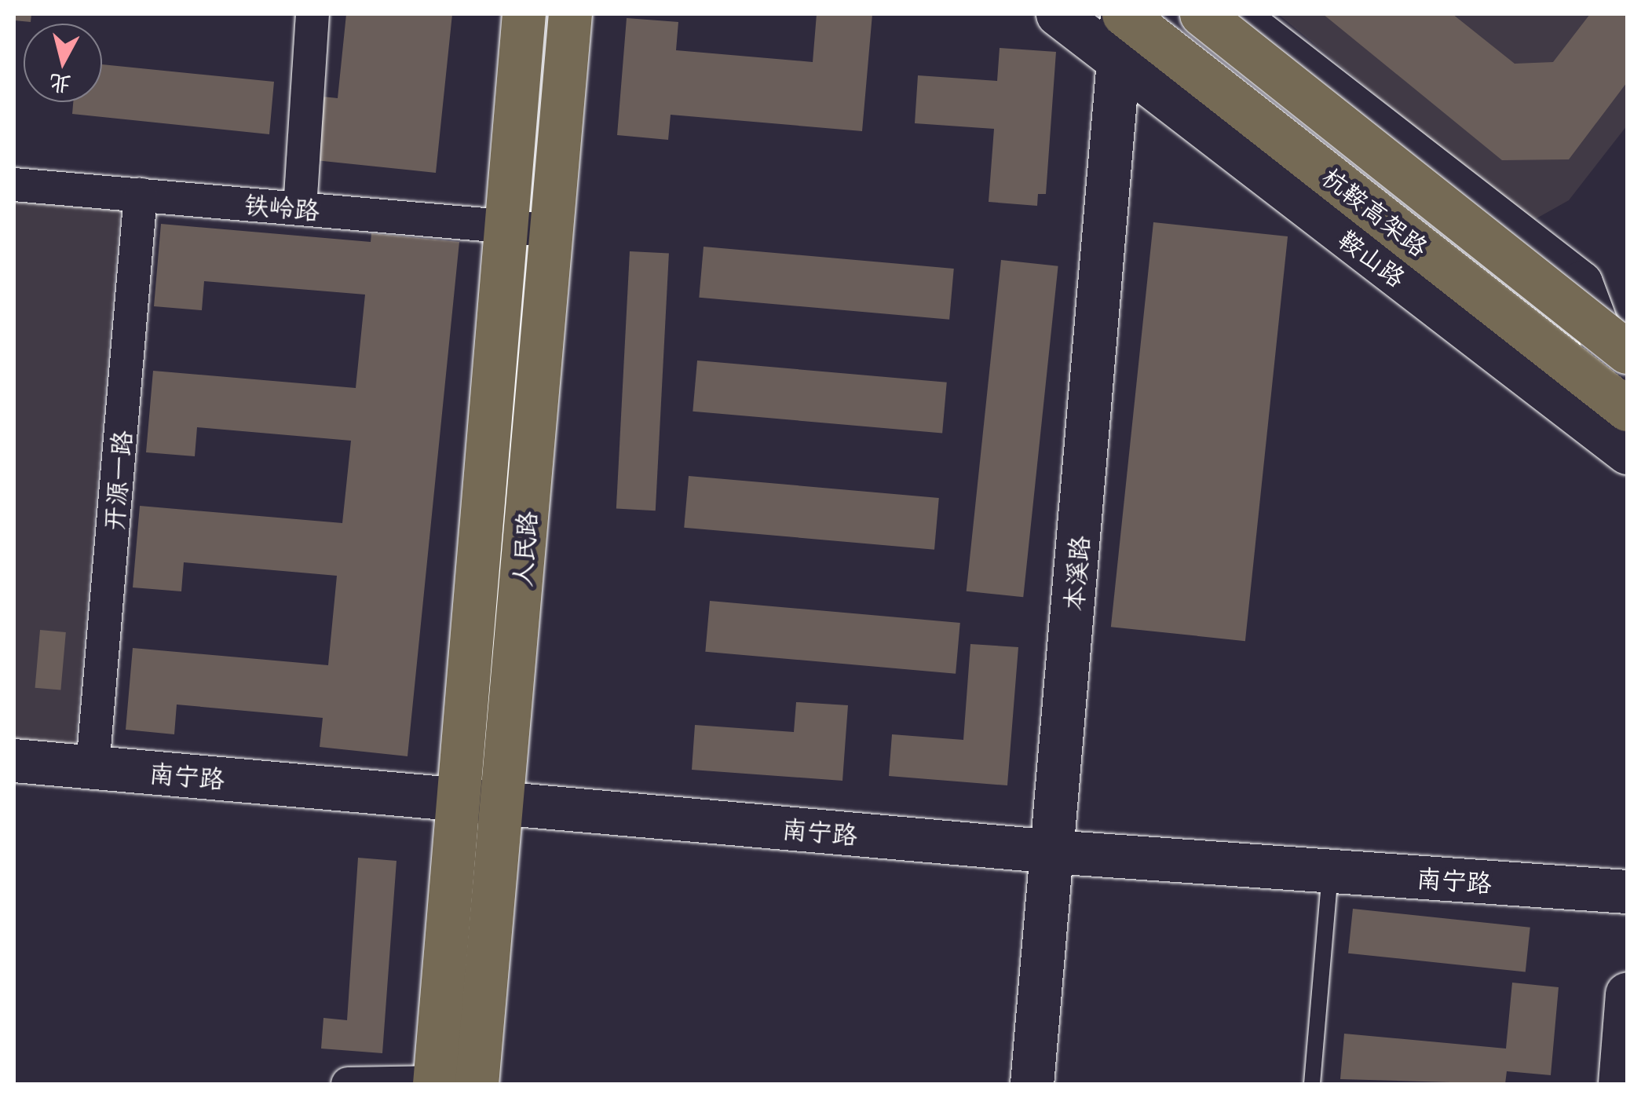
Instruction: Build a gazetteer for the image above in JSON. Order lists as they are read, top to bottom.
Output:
{
  "streets": {
    "main road": ["杭鞍高架路", "人民路"],
    "street": [
      "铁岭路",
      "鞍山路",
      "开源一路",
      "本溪路",
      "南宁路"
    ]
  },
  "crossings": [
    ["铁岭路", "开源一路"],
    ["铁岭路", "人民路"],
    ["鞍山路", "本溪路"],
    ["开源一路", "南宁路"],
    ["人民路", "南宁路"],
    ["本溪路", "南宁路"]
  ],
  "north": "bottom"
}
